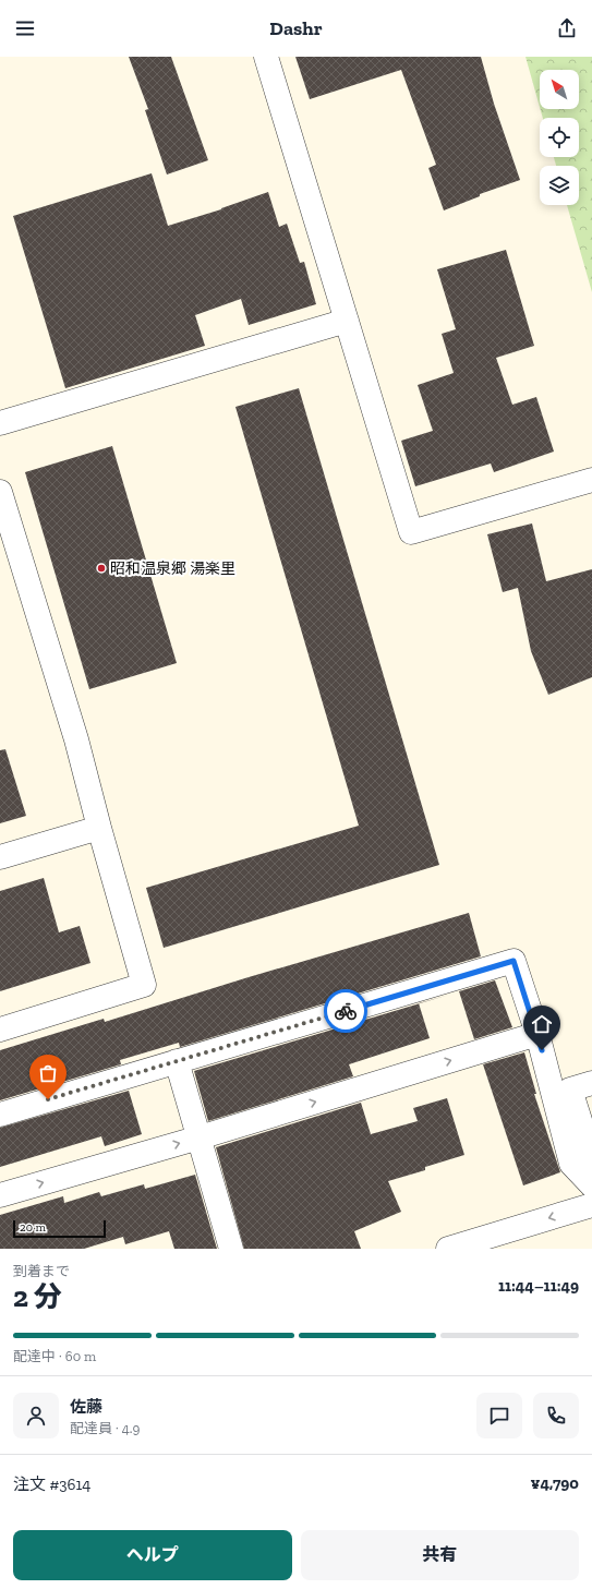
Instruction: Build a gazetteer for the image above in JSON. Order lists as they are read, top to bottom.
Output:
{
  "places": ["昭和温泉郷 湯楽里"],
  "scale_bar": "20 m",
  "north": "top left",
  "page": {
    "header": "Dashr",
    "scale": "20 m",
    "heading": ["2 分", "到着まで", "11:44–11:49"],
    "panel": [
      "佐藤",
      "配達員 · 4.9",
      "注文 #3614",
      "¥4,790"
    ],
    "bar": "配達中 · 60 m",
    "buttons": ["ヘルプ", "共有"]
  }
}
